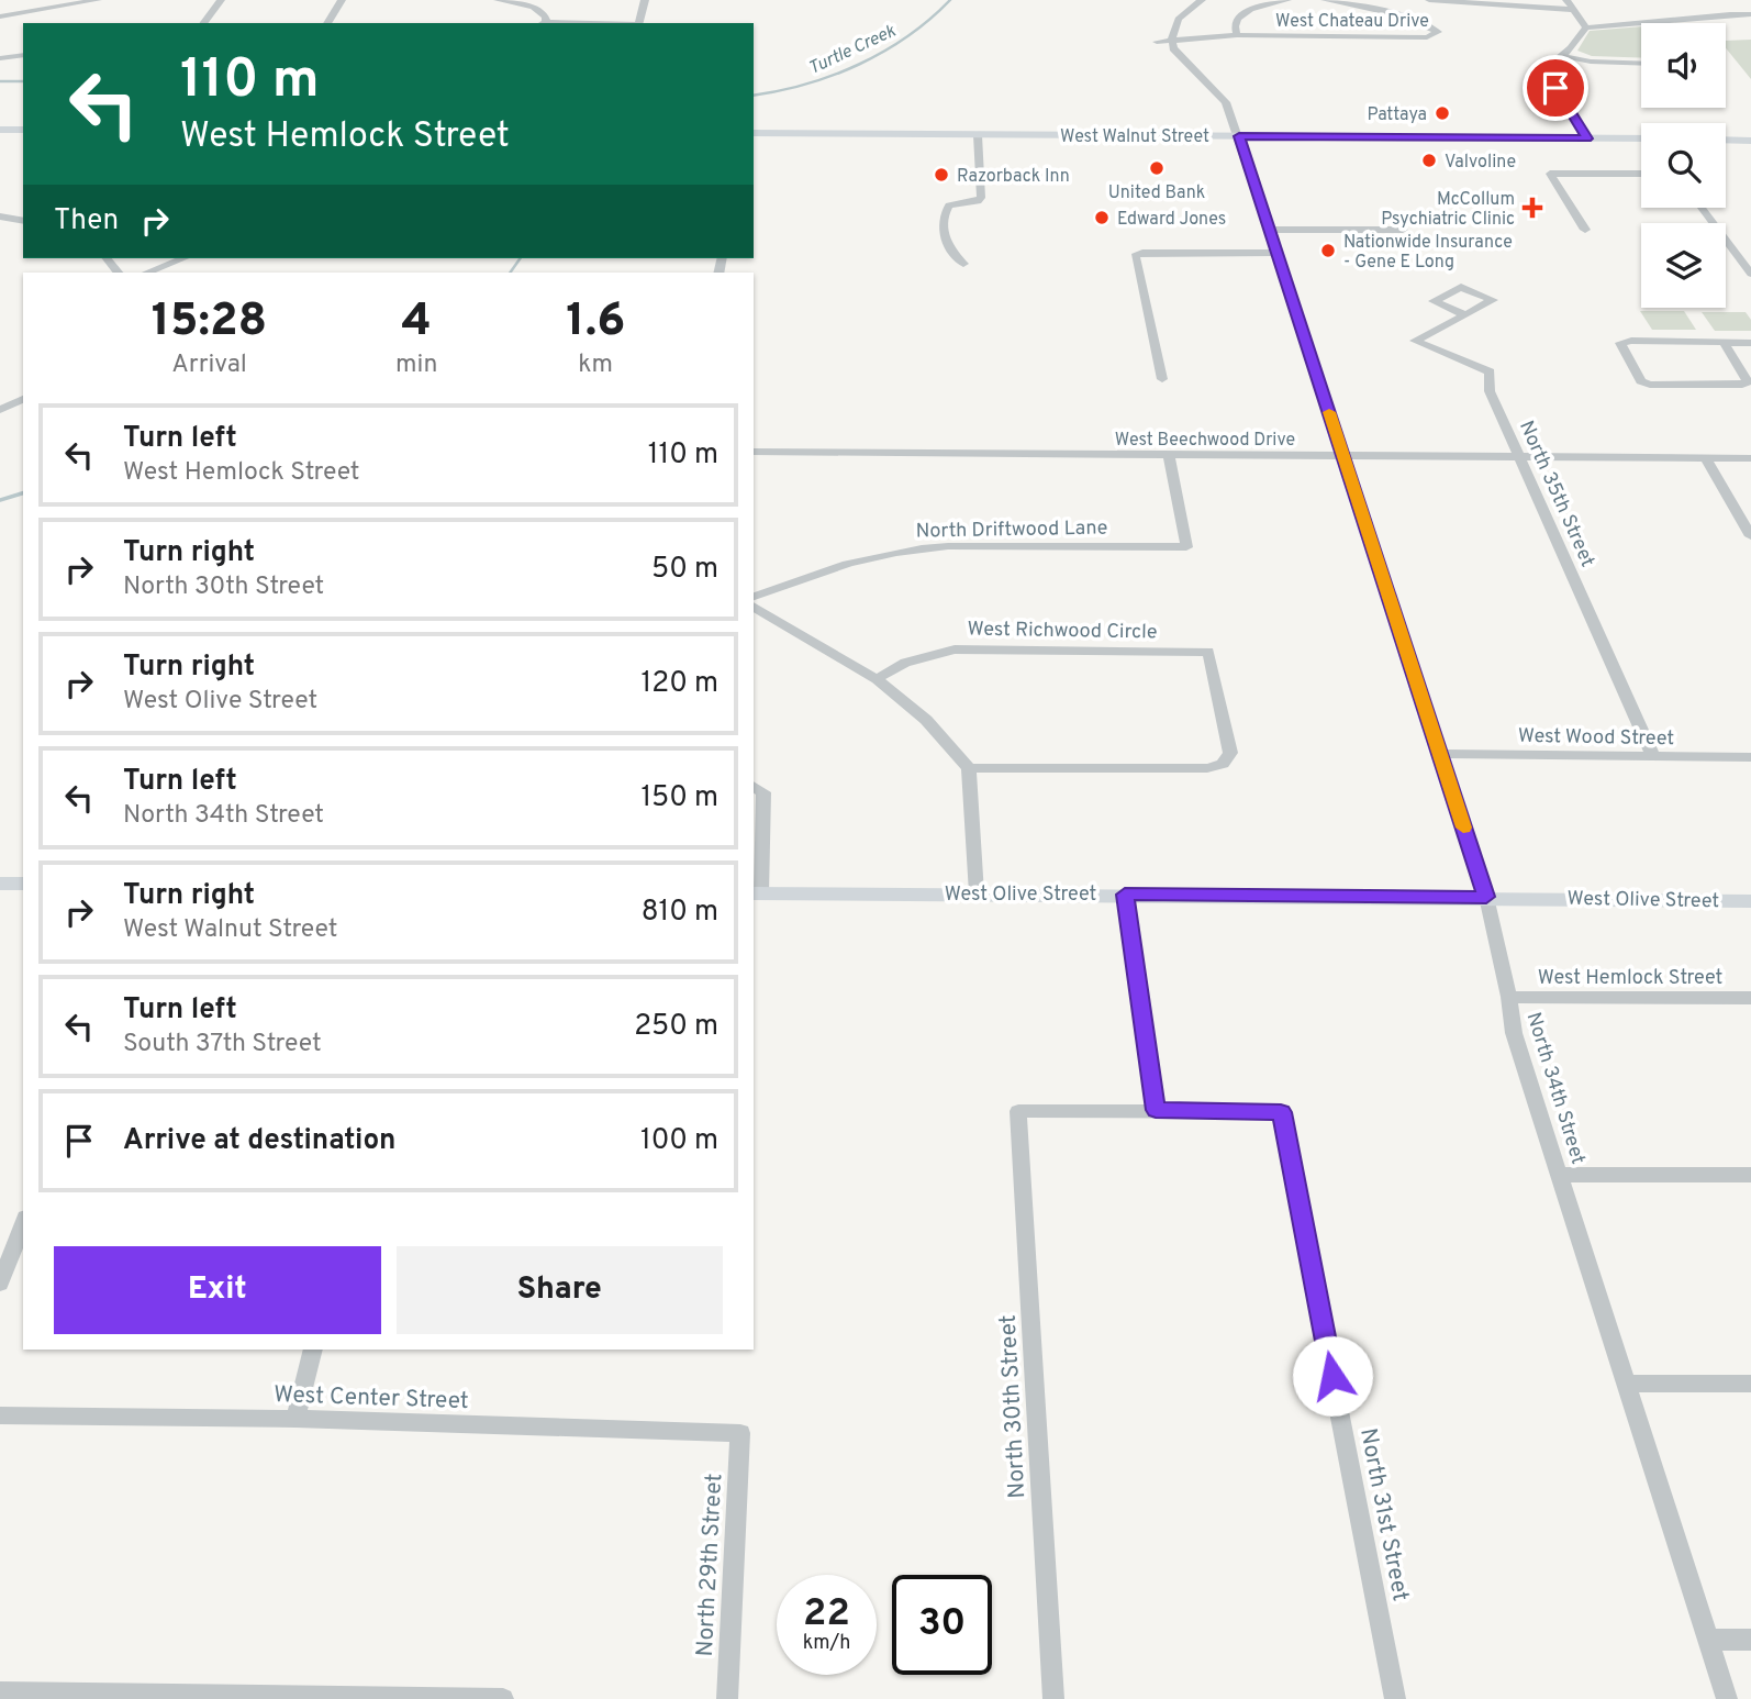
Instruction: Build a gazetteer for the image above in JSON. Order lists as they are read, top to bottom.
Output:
{
  "streets": {
    "main road": ["West Walnut Street", "West Olive Street"],
    "street": [
      "West Chateau Drive",
      "West Beechwood Drive",
      "North 35th Street",
      "North Driftwood Lane",
      "West Richwood Circle",
      "West Wood Street",
      "West Hemlock Street",
      "North 34th Street",
      "West Center Street",
      "North 30th Street",
      "North 31st Street",
      "North 29th Street"
    ]
  },
  "crossings": [
    ["West Chateau Drive", "North 34th Street"],
    ["West Walnut Street", "North 34th Street"],
    ["West Beechwood Drive", "North 35th Street"],
    ["West Beechwood Drive", "North Driftwood Lane"],
    ["West Beechwood Drive", "North 34th Street"],
    ["North 35th Street", "West Wood Street"],
    ["West Wood Street", "North 34th Street"],
    ["West Olive Street", "North 34th Street"],
    ["West Hemlock Street", "North 34th Street"],
    ["West Center Street", "North 29th Street"],
    ["North 30th Street", "North 31st Street"]
  ],
  "water": ["Turtle Creek"],
  "places": {
    "other": [
      "Pattaya",
      "Valvoline",
      "United Bank",
      "Razorback Inn",
      "Edward Jones",
      "Nationwide Insurance - Gene E Long"
    ],
    "health": ["McCollum Psychiatric Clinic"]
  },
  "page": {
    "turn": ["110 m", "West Hemlock Street"],
    "then": "Then",
    "eta": [
      "15:28",
      "Arrival",
      "4",
      "min",
      "1.6",
      "km"
    ],
    "list": [
      {
        "name": "Turn left",
        "note": "West Hemlock Street",
        "value": "110 m"
      },
      {
        "name": "Turn right",
        "note": "North 30th Street",
        "value": "50 m"
      },
      {
        "name": "Turn right",
        "note": "West Olive Street",
        "value": "120 m"
      },
      {
        "name": "Turn left",
        "note": "North 34th Street",
        "value": "150 m"
      },
      {
        "name": "Turn right",
        "note": "West Walnut Street",
        "value": "810 m"
      },
      {
        "name": "Turn left",
        "note": "South 37th Street",
        "value": "250 m"
      },
      {
        "name": "Arrive at destination",
        "value": "100 m"
      }
    ],
    "buttons": ["Exit", "Share"],
    "speed": "22 km/h",
    "limit": "30"
  }
}
